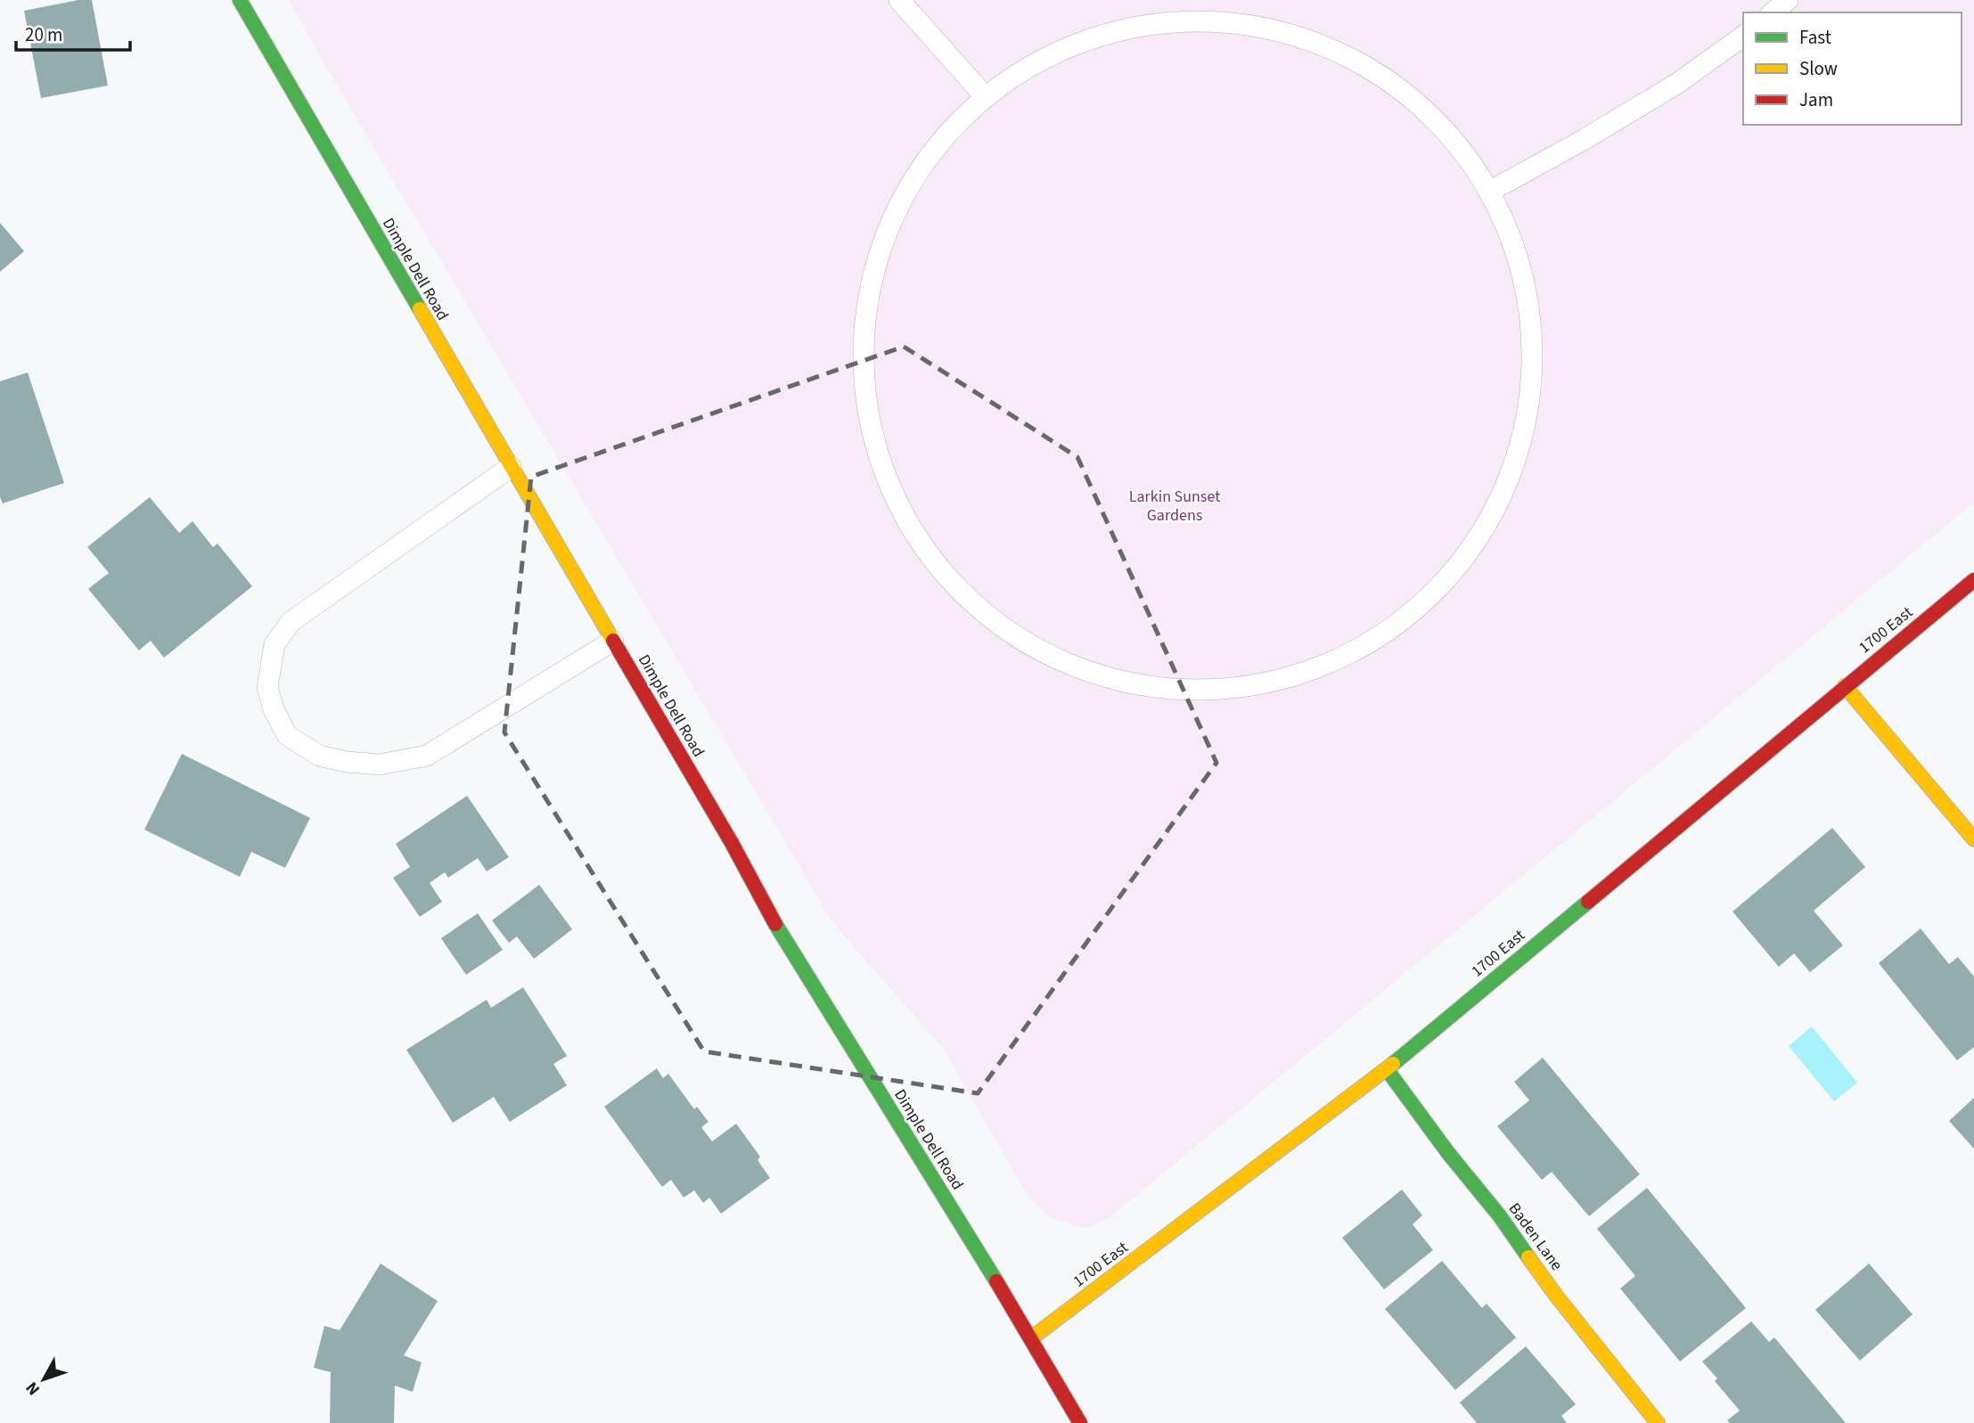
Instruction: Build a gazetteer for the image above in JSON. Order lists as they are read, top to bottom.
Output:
{
  "streets": {
    "street": ["Dimple Dell Road", "1700 East", "Baden Lane"]
  },
  "crossings": [
    ["Dimple Dell Road", "1700 East"],
    ["1700 East", "Baden Lane"]
  ],
  "parks": ["Larkin Sunset Gardens"],
  "legend": ["Fast", "Slow", "Jam"],
  "scale_bar": "20 m",
  "north": "bottom left"
}
